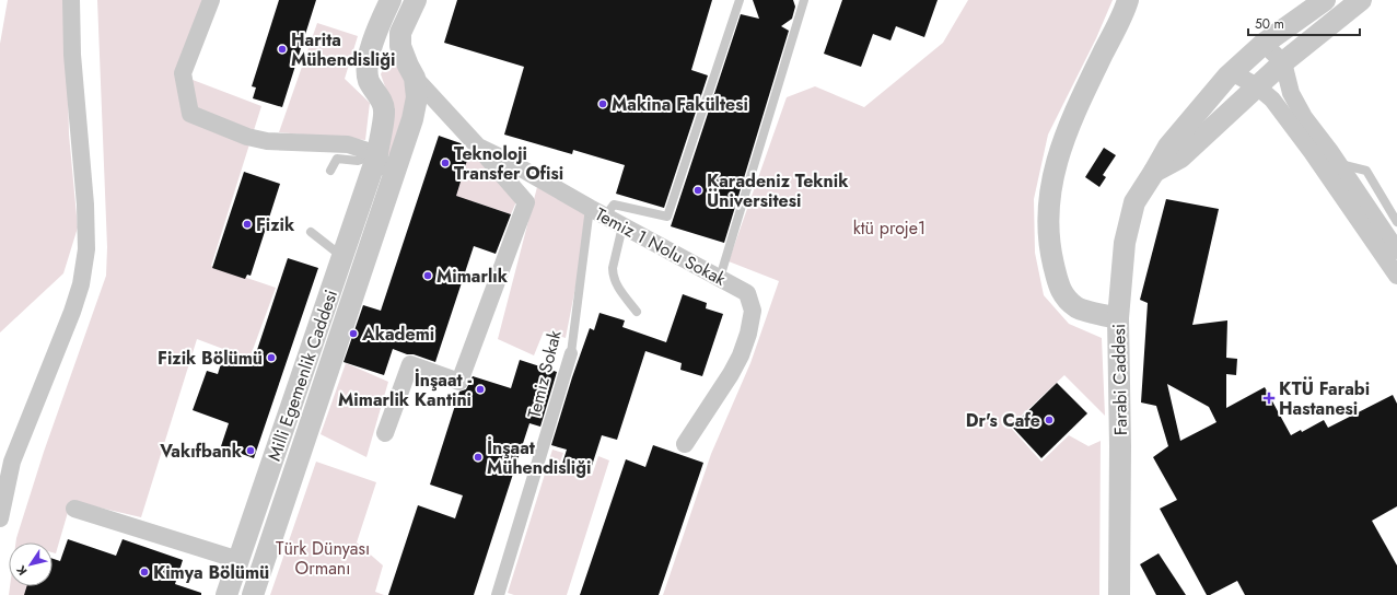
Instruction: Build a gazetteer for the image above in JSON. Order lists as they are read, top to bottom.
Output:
{
  "streets": {
    "street": [
      "Temiz 1 Nolu Sokak",
      "Temiz Sokak",
      "Milli Egemenlik Caddesi",
      "Farabi Caddesi"
    ]
  },
  "crossings": [
    ["Temiz 1 Nolu Sokak", "Temiz Sokak"],
    ["Temiz 1 Nolu Sokak", "Milli Egemenlik Caddesi"]
  ],
  "parks": ["ktü proje1", "Türk Dünyası Ormanı"],
  "places": {
    "other": [
      "Harita Mühendisliği",
      "Makina Fakültesi",
      "Teknoloji Transfer Ofisi",
      "Karadeniz Teknik Üniversitesi",
      "Fizik",
      "Mimarlık",
      "Akademi",
      "Fizik Bölümü",
      "İnşaat - Mimarlik Kantini",
      "Dr's Cafe",
      "Vakıfbank",
      "İnşaat Mühendisliği",
      "Kimya Bölümü"
    ],
    "health": ["KTÜ Farabi Hastanesi"]
  },
  "scale_bar": "50 m",
  "north": "bottom left"
}
